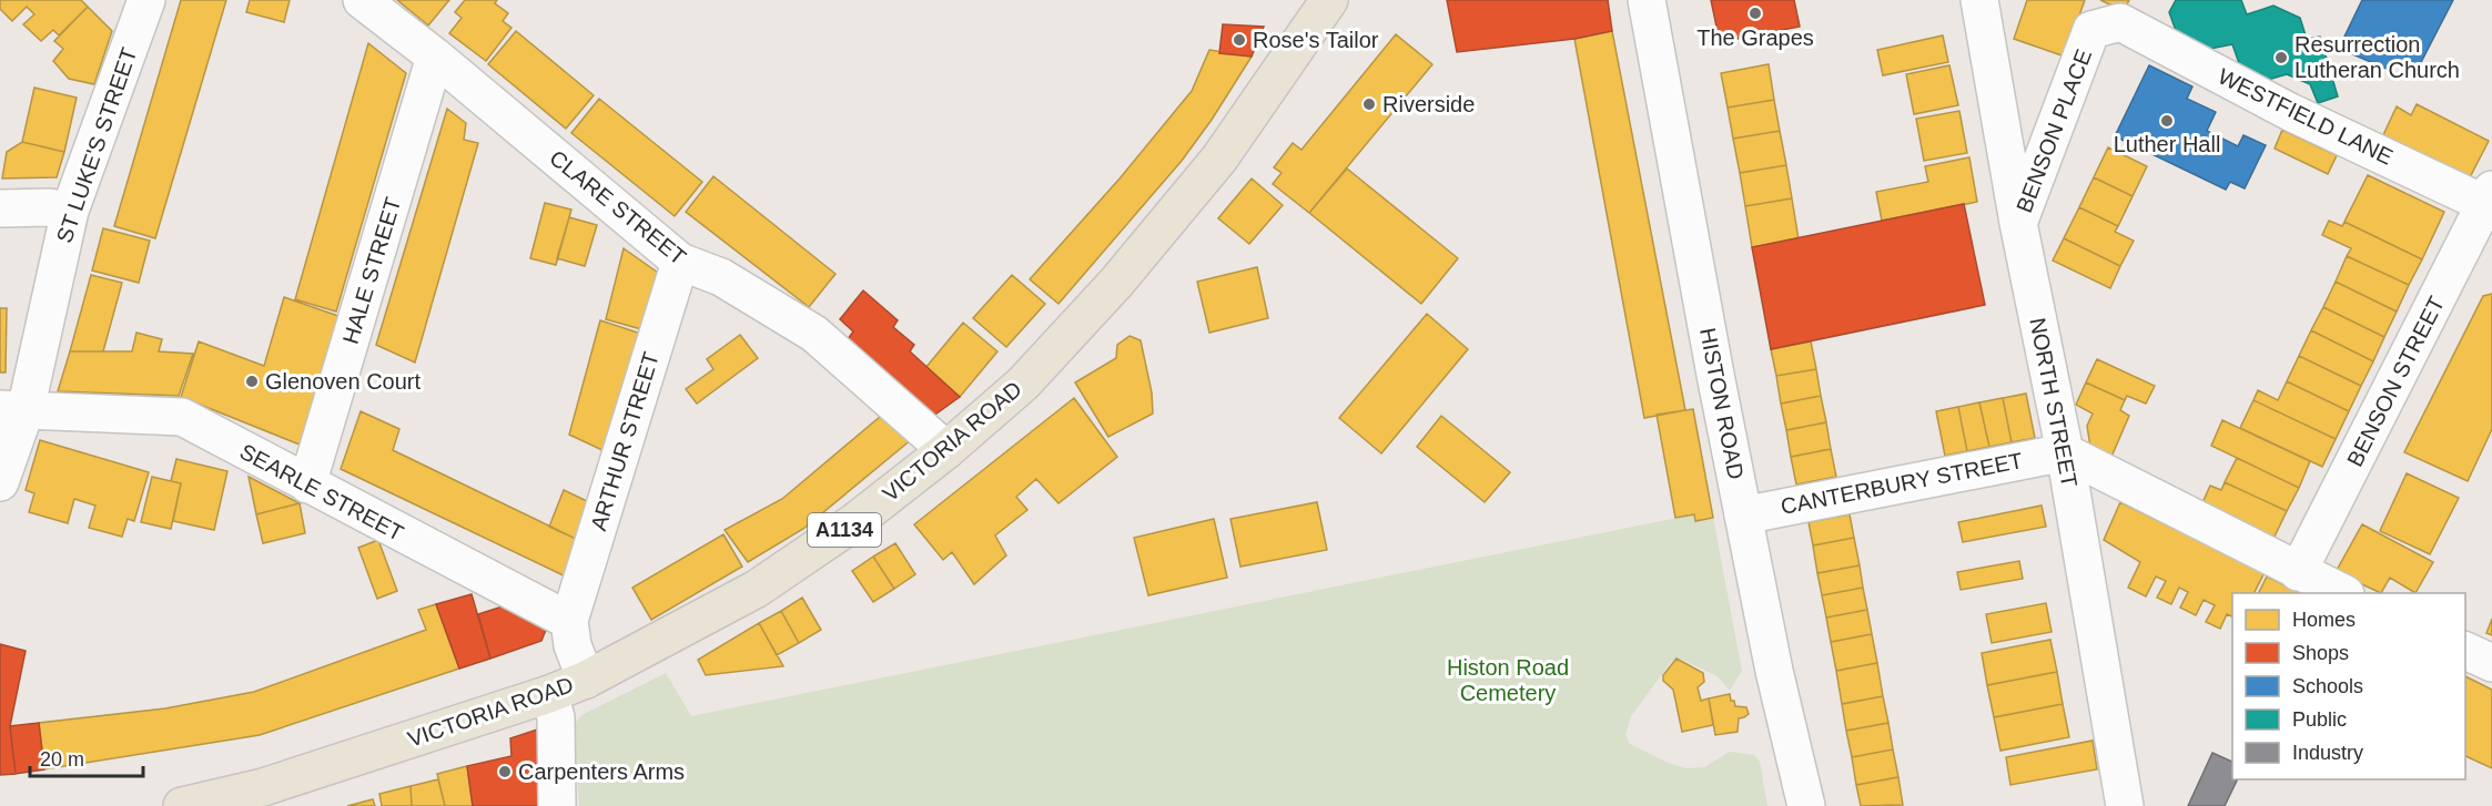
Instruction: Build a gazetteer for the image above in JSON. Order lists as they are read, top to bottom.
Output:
{
  "streets": {
    "main road": ["VICTORIA ROAD", "A1134"],
    "street": [
      "WESTFIELD LANE",
      "BENSON PLACE",
      "ST LUKE'S STREET",
      "CLARE STREET",
      "HALE STREET",
      "BENSON STREET",
      "NORTH STREET",
      "HISTON ROAD",
      "ARTHUR STREET",
      "CANTERBURY STREET",
      "SEARLE STREET"
    ]
  },
  "crossings": [
    ["WESTFIELD LANE", "BENSON PLACE"],
    ["WESTFIELD LANE", "BENSON STREET"],
    ["BENSON PLACE", "NORTH STREET"],
    ["ST LUKE'S STREET", "SEARLE STREET"],
    ["CLARE STREET", "HALE STREET"],
    ["CLARE STREET", "ARTHUR STREET"],
    ["CLARE STREET", "VICTORIA ROAD"],
    ["HALE STREET", "SEARLE STREET"],
    ["NORTH STREET", "CANTERBURY STREET"],
    ["HISTON ROAD", "CANTERBURY STREET"],
    ["ARTHUR STREET", "SEARLE STREET"]
  ],
  "parks": ["Histon Road Cemetery"],
  "places": [
    "The Grapes",
    "Rose's Tailor",
    "Resurrection Lutheran Church",
    "Riverside",
    "Luther Hall",
    "Glenoven Court",
    "Carpenters Arms"
  ],
  "legend": [
    "Homes",
    "Shops",
    "Schools",
    "Public",
    "Industry"
  ],
  "scale_bar": "20 m"
}
